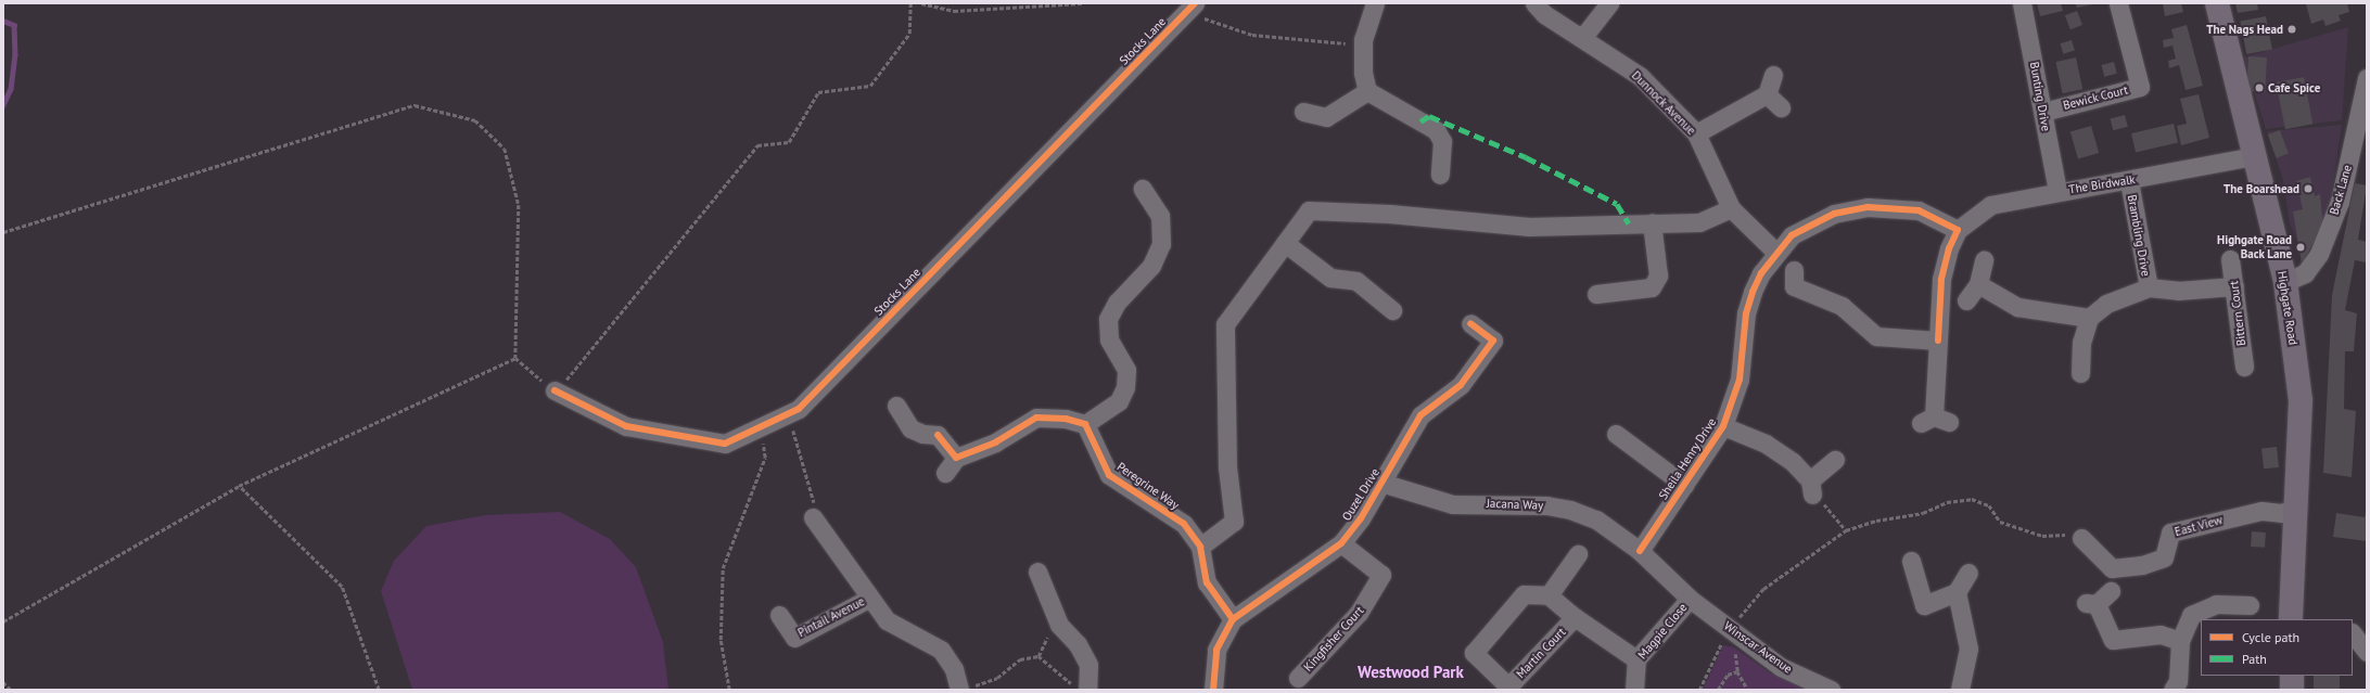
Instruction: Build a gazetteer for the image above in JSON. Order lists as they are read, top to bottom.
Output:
{
  "streets": {
    "main road": ["Highgate Road"],
    "street": [
      "Stocks Lane",
      "Bunting Drive",
      "Bewick Court",
      "Dunnock Avenue",
      "The Birdwalk",
      "Back Lane",
      "Brambling Drive",
      "Bittern Court",
      "Sheila Henry Drive",
      "Peregrine Way",
      "Ouzel Drive",
      "Jacana Way",
      "East View",
      "Pintail Avenue",
      "Magpie Close",
      "Kingfisher Court",
      "Winscar Avenue",
      "Martin Court"
    ]
  },
  "crossings": [
    ["Bunting Drive", "Bewick Court"],
    ["Bunting Drive", "The Birdwalk"],
    ["Dunnock Avenue", "Sheila Henry Drive"],
    ["The Birdwalk", "Brambling Drive"],
    ["The Birdwalk", "Highgate Road"],
    ["The Birdwalk", "Sheila Henry Drive"],
    ["Back Lane", "Highgate Road"],
    ["Highgate Road", "East View"],
    ["Sheila Henry Drive", "Jacana Way"],
    ["Peregrine Way", "Ouzel Drive"],
    ["Ouzel Drive", "Jacana Way"],
    ["Ouzel Drive", "Kingfisher Court"],
    ["Jacana Way", "Magpie Close"],
    ["Jacana Way", "Winscar Avenue"],
    ["Magpie Close", "Winscar Avenue"],
    ["Magpie Close", "Martin Court"]
  ],
  "districts": ["Westwood Park"],
  "places": [
    "The Nags Head",
    "Cafe Spice",
    "The Boarshead",
    "Highgate Road Back Lane"
  ],
  "legend": ["Cycle path", "Path"]
}
